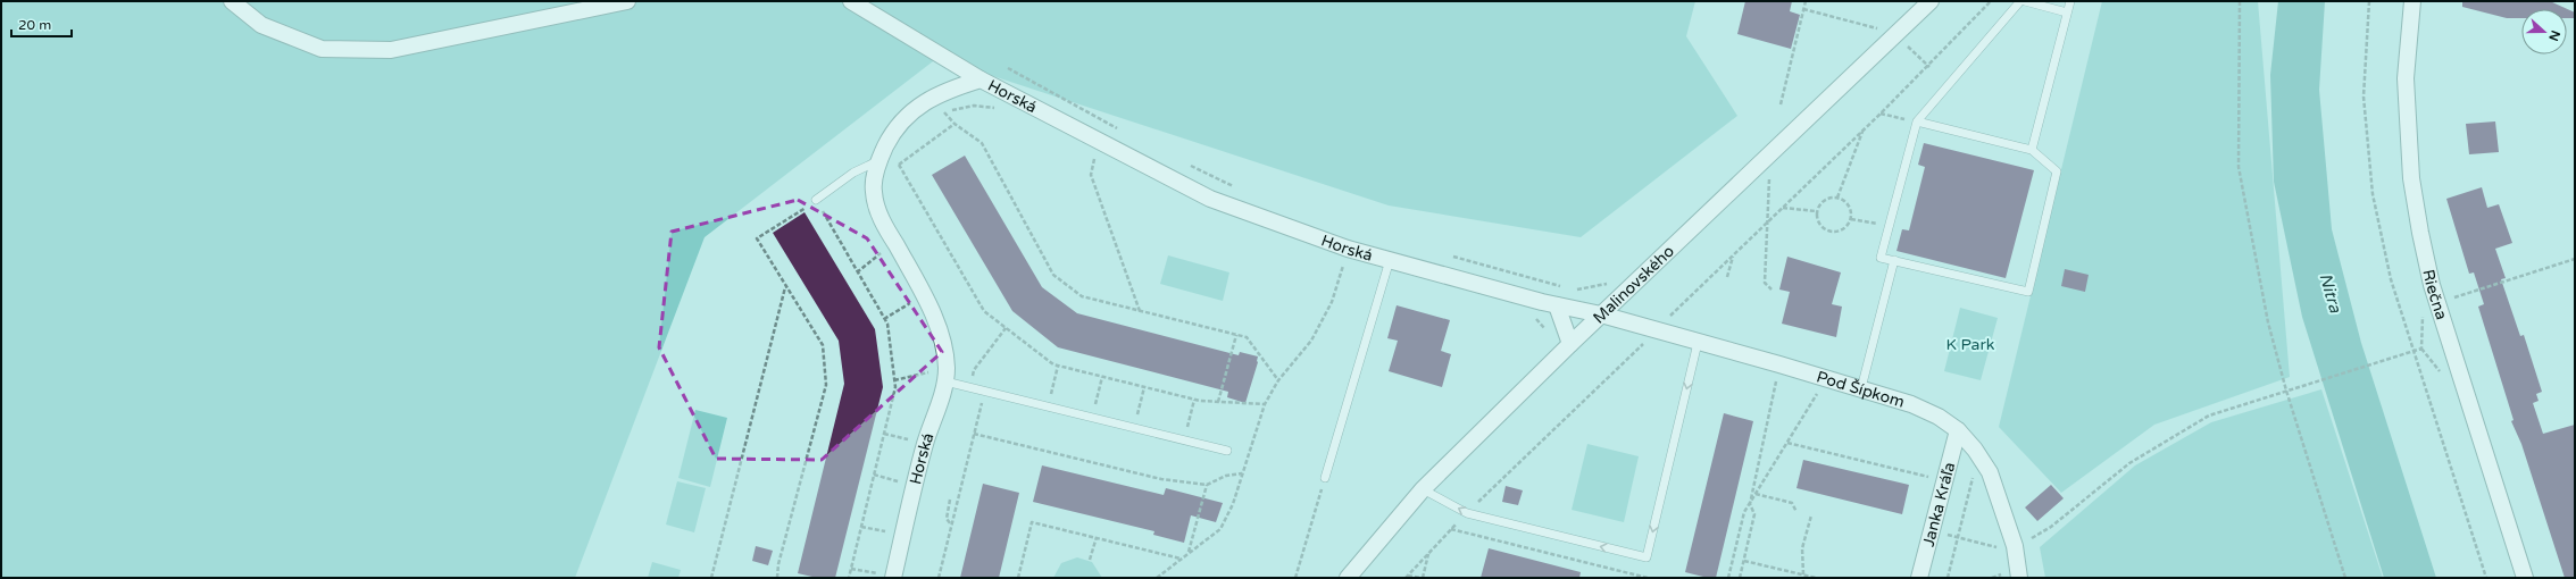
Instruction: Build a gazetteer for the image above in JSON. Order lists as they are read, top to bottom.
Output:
{
  "streets": {
    "street": [
      "Horská",
      "Malinovského",
      "Riečna",
      "Pod Šípkom",
      "Janka Kráľa"
    ]
  },
  "crossings": [
    ["Horská", "Malinovského"],
    ["Horská", "Pod Šípkom"],
    ["Malinovského", "Pod Šípkom"],
    ["Pod Šípkom", "Janka Kráľa"]
  ],
  "water": ["Nitra"],
  "parks": ["K Park"],
  "scale_bar": "20 m",
  "north": "right"
}
